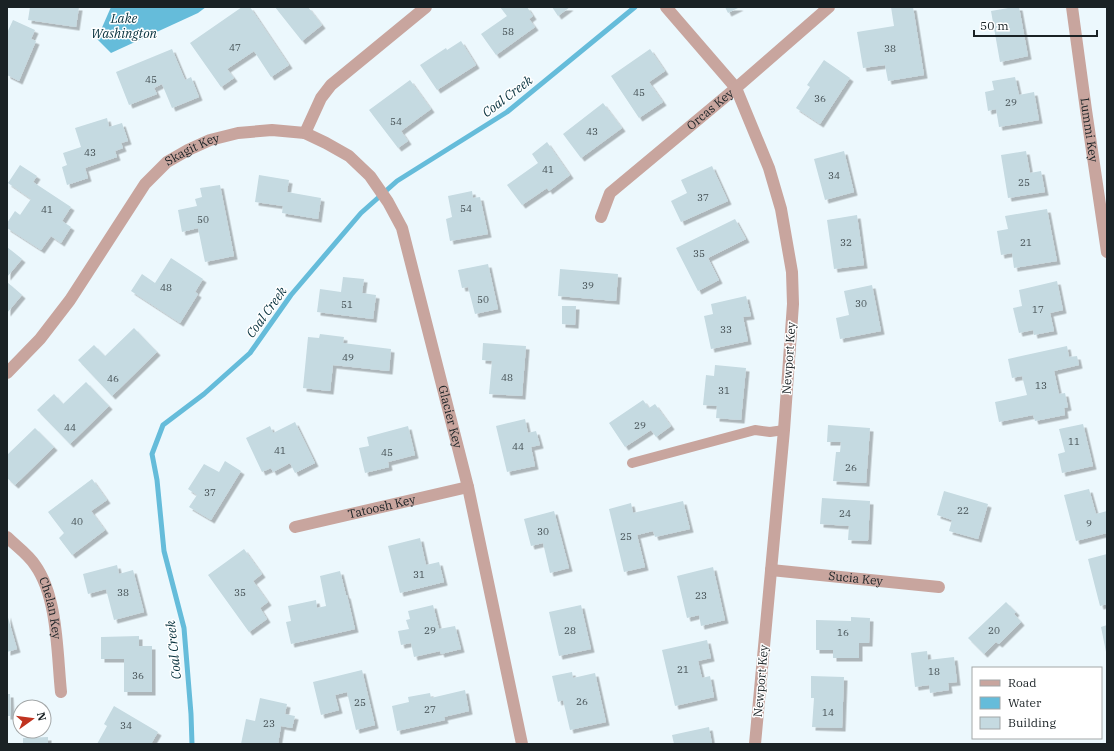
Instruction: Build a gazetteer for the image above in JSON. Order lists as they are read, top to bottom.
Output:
{
  "streets": {
    "street": [
      "Orcas Key",
      "Lummi Key",
      "Skagit Key",
      "Newport Key",
      "Glacier Key",
      "Tatoosh Key",
      "Sucia Key",
      "Chelan Key"
    ]
  },
  "crossings": [
    ["Orcas Key", "Newport Key"],
    ["Skagit Key", "Glacier Key"],
    ["Newport Key", "Sucia Key"],
    ["Glacier Key", "Tatoosh Key"]
  ],
  "water": ["Lake Washington", "Coal Creek"],
  "house_numbers": [
    "58",
    "47",
    "38",
    "45",
    "45",
    "36",
    "29",
    "54",
    "43",
    "43",
    "41",
    "34",
    "25",
    "37",
    "54",
    "41",
    "50",
    "32",
    "21",
    "35",
    "39",
    "48",
    "50",
    "30",
    "51",
    "17",
    "33",
    "49",
    "48",
    "46",
    "13",
    "31",
    "29",
    "44",
    "11",
    "44",
    "41",
    "45",
    "26",
    "37",
    "22",
    "24",
    "40",
    "9",
    "30",
    "25",
    "31",
    "38",
    "35",
    "23",
    "29",
    "28",
    "20",
    "16",
    "21",
    "18",
    "36",
    "26",
    "25",
    "27",
    "14",
    "23",
    "34"
  ],
  "legend": ["Road", "Water", "Building"],
  "scale_bar": "50 m",
  "north": "right"
}
